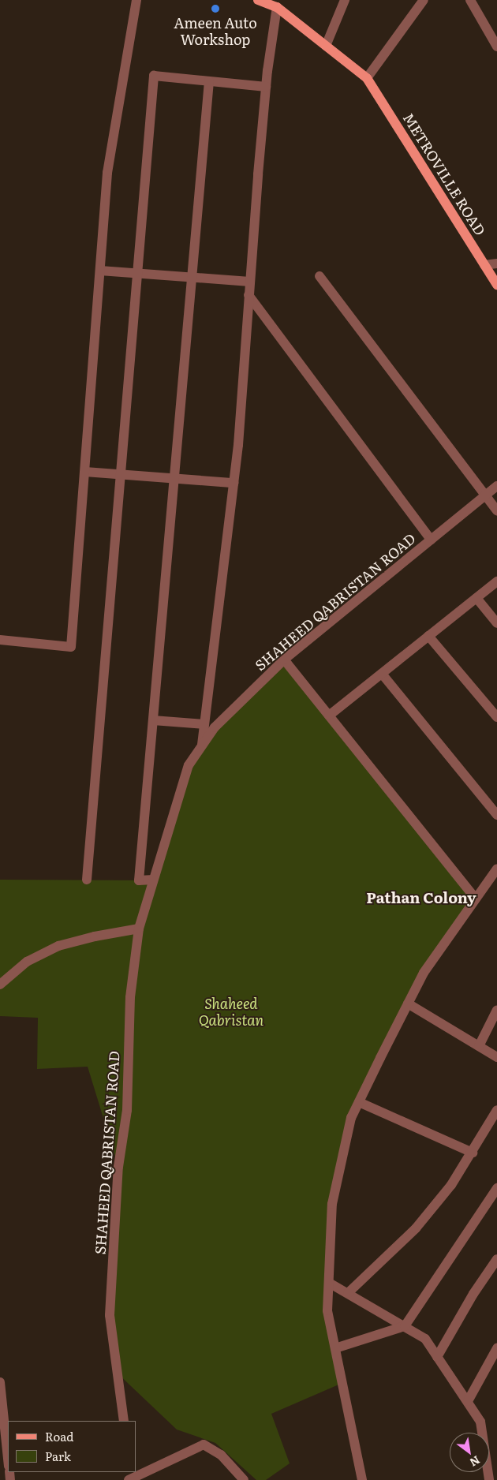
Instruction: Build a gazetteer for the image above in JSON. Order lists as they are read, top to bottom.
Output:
{
  "streets": {
    "main road": ["METROVILLE ROAD"],
    "street": ["SHAHEED QABRISTAN ROAD"]
  },
  "districts": ["Pathan Colony"],
  "parks": ["Shaheed Qabristan"],
  "places": ["Ameen Auto Workshop"],
  "legend": ["Road", "Park"],
  "north": "bottom right"
}
